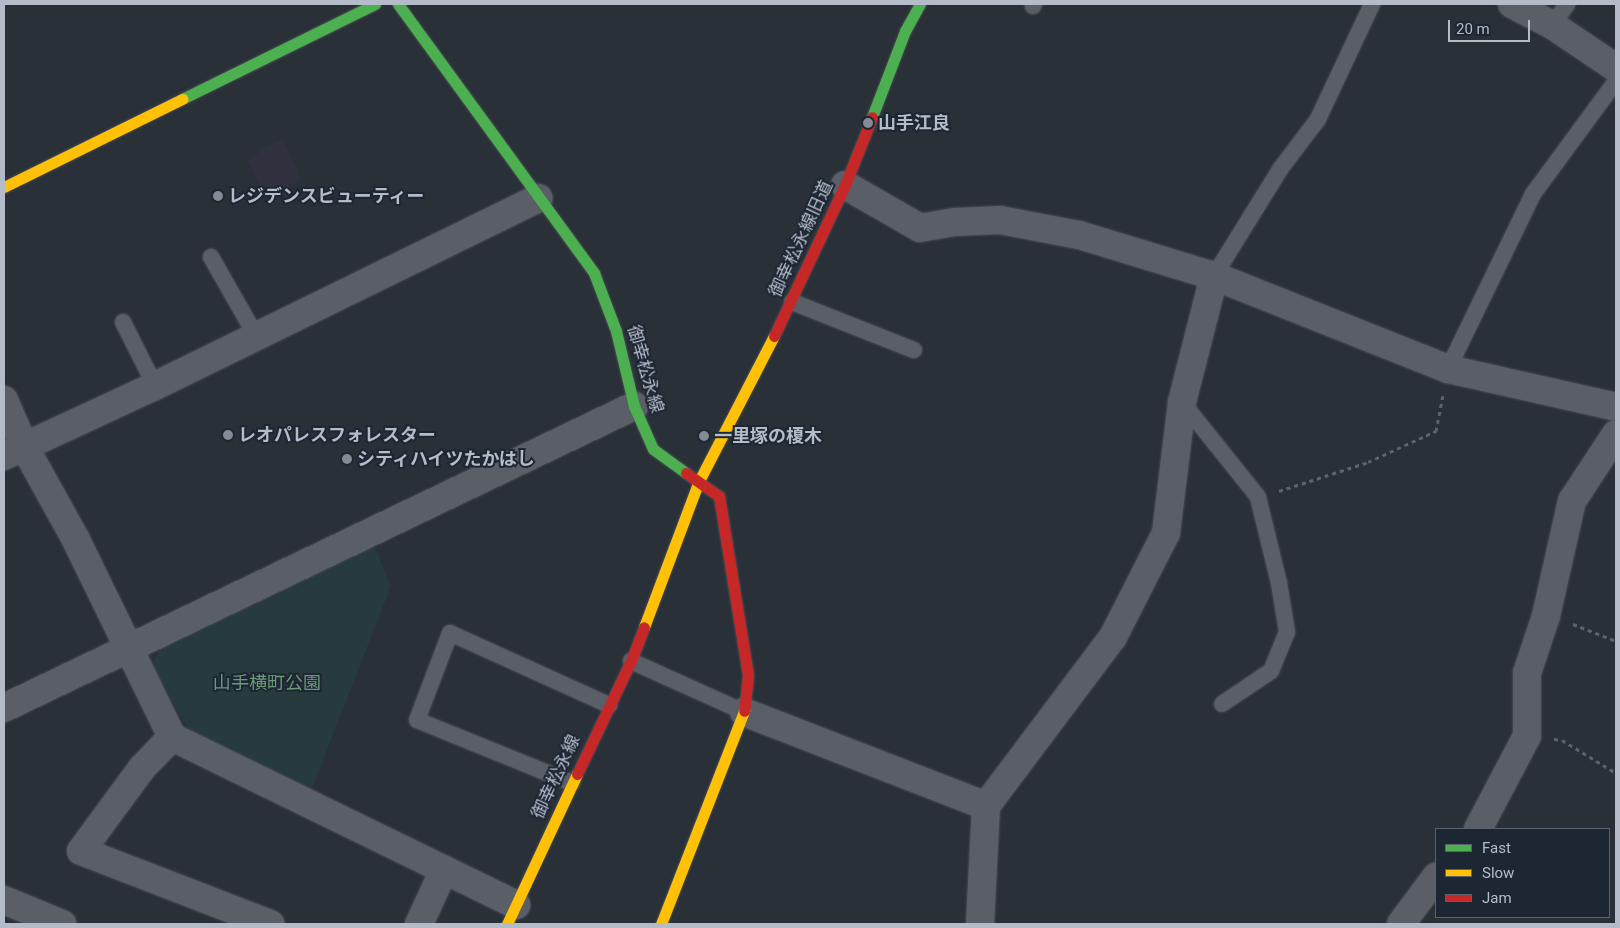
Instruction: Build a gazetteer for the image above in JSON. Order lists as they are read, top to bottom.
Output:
{
  "streets": {
    "street": ["御幸松永線旧道", "御幸松永線"]
  },
  "crossings": [
    ["御幸松永線旧道", "御幸松永線"]
  ],
  "parks": ["山手横町公園"],
  "places": [
    "山手江良",
    "レジデンスビューティー",
    "レオパレスフォレスター",
    "一里塚の榎木",
    "シティハイツたかはし"
  ],
  "legend": ["Fast", "Slow", "Jam"],
  "scale_bar": "20 m"
}
